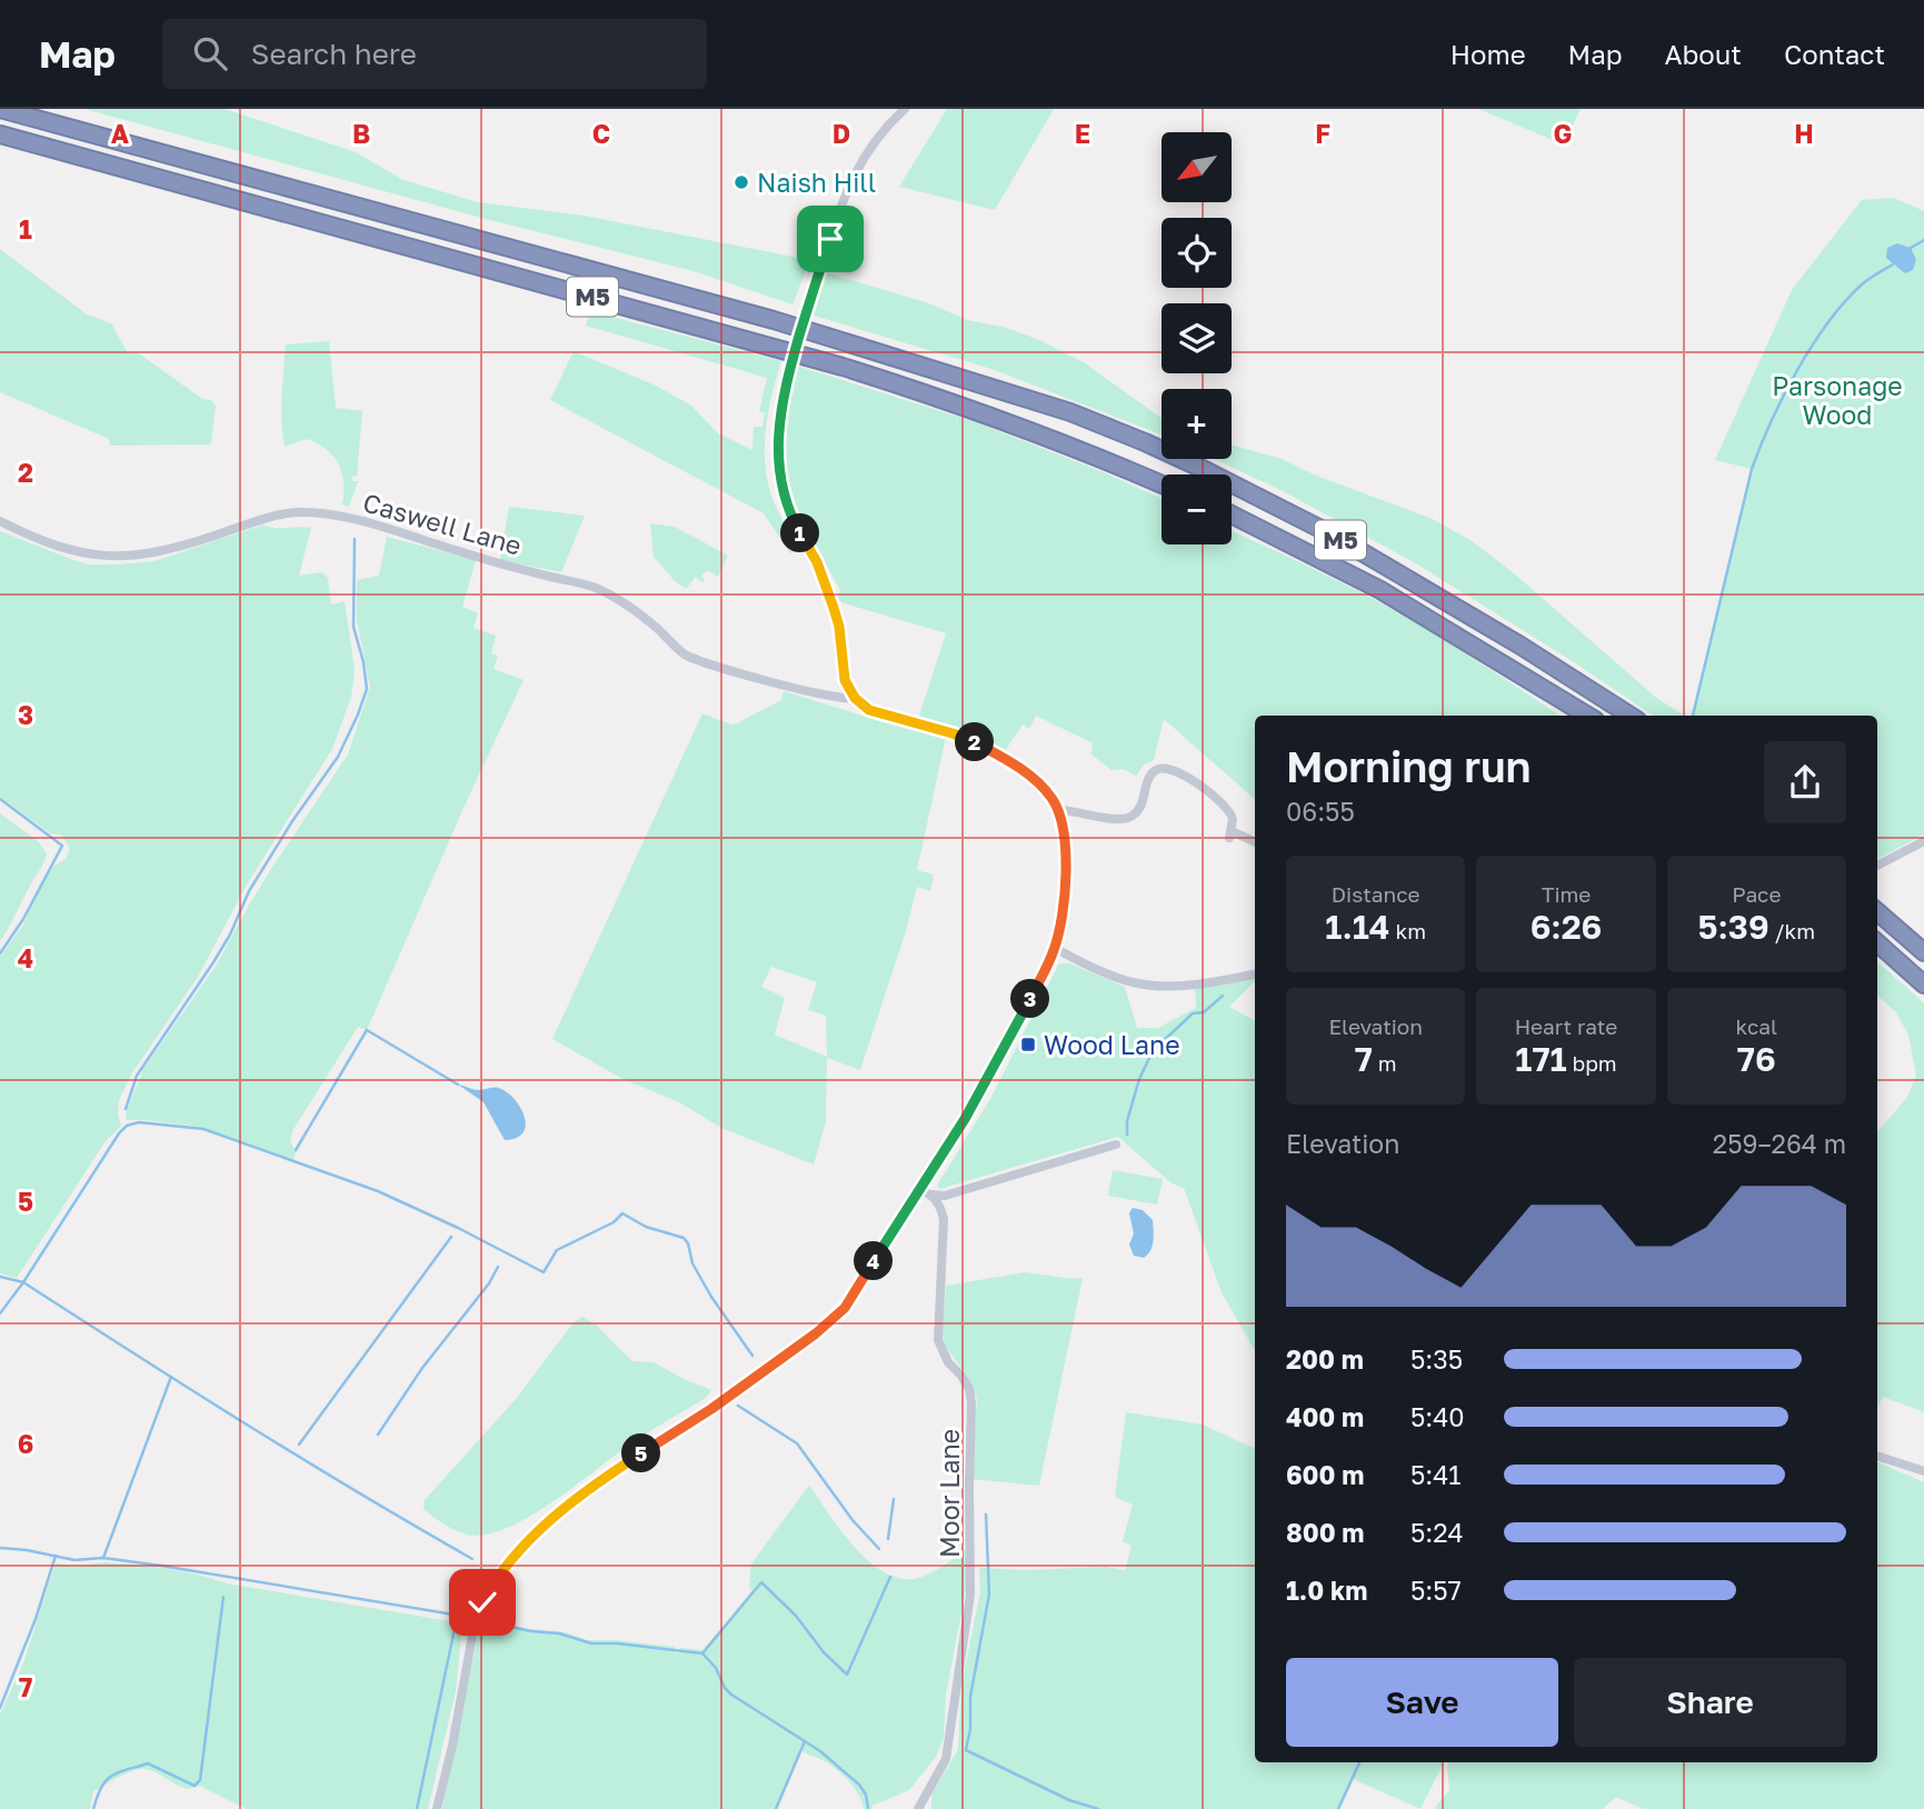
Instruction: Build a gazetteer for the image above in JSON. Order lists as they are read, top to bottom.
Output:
{
  "streets": {
    "highway": ["M5"],
    "street": ["Caswell Lane", "Moor Lane"]
  },
  "parks": ["Parsonage Wood"],
  "places": {
    "other": ["Naish Hill"],
    "transit": ["Wood Lane"]
  },
  "north": "bottom left",
  "page": {
    "header": "Map",
    "search": "Search here",
    "nav": [
      "Home",
      "Map",
      "About",
      "Contact"
    ],
    "map_buttons": ["+", "−"],
    "pins": [
      "1",
      "2",
      "3",
      "4",
      "5"
    ],
    "heading": ["Morning run", "06:55"],
    "stats": [
      ["Distance", "1.14 km"],
      ["Time", "6:26"],
      ["Pace", "5:39 /km"],
      ["Elevation", "7 m"],
      ["Heart rate", "171 bpm"],
      ["kcal", "76"]
    ],
    "chart": ["Elevation", "259–264 m"],
    "list": [
      {
        "name": "200 m",
        "note": "5:35"
      },
      {
        "name": "400 m",
        "note": "5:40"
      },
      {
        "name": "600 m",
        "note": "5:41"
      },
      {
        "name": "800 m",
        "note": "5:24"
      },
      {
        "name": "1.0 km",
        "note": "5:57"
      }
    ],
    "buttons": ["Save", "Share"]
  },
  "grid": {
    "columns": [
      "A",
      "B",
      "C",
      "D",
      "E",
      "F",
      "G",
      "H"
    ],
    "rows": [
      "1",
      "2",
      "3",
      "4",
      "5",
      "6",
      "7"
    ]
  }
}
